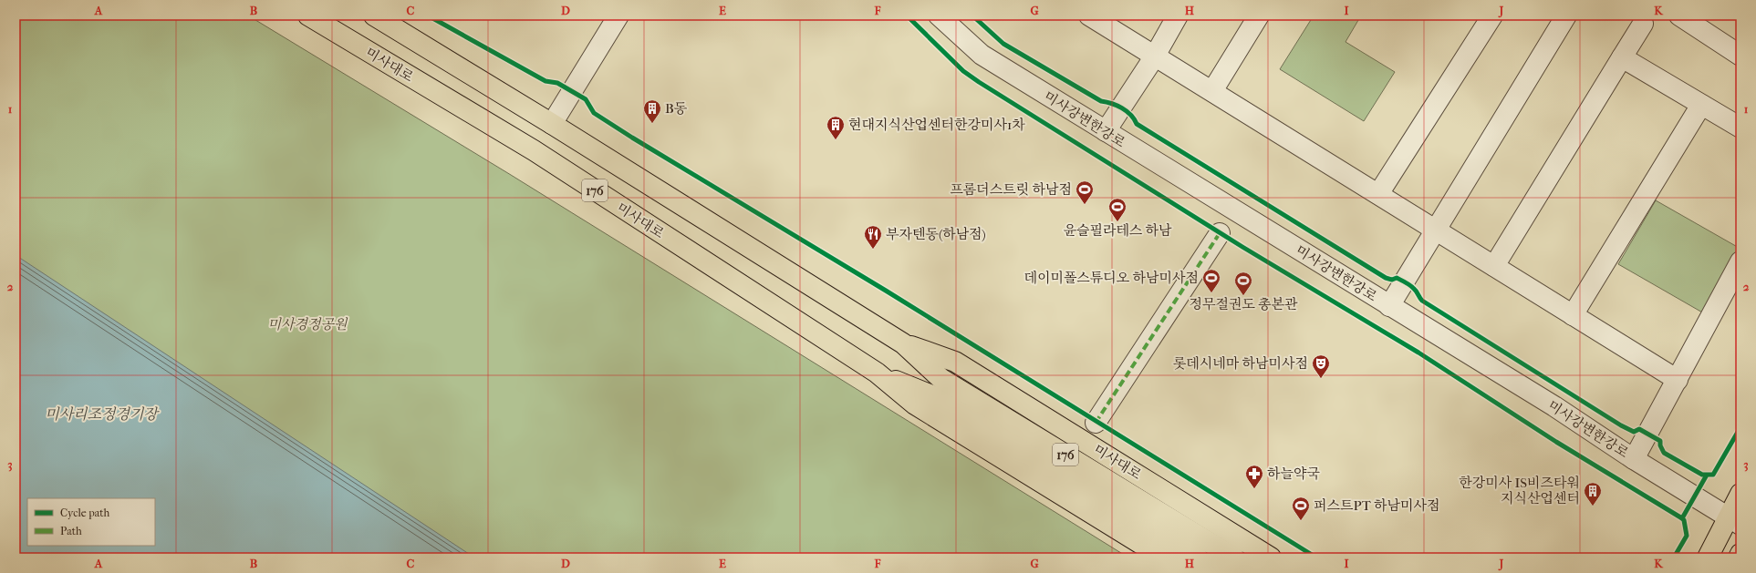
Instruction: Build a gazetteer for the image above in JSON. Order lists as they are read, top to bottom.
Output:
{
  "streets": {
    "main road": ["미사대로", "176"],
    "street": ["미사강변한강로"]
  },
  "water": ["미사리조정경기장"],
  "parks": ["미사경정공원"],
  "places": {
    "building": ["B동", "현대지식산업센터한강미사1차", "한강미사 IS비즈타워 지식산업센터"],
    "sports": [
      "프롬더스트릿 하남점",
      "윤슬필라테스 하남",
      "데이미폴스튜디오 하남미사점",
      "정무절권도 총본관",
      "퍼스트PT 하남미사점"
    ],
    "restaurant": ["부자텐동(하남점)"],
    "theatre": ["롯데시네마 하남미사점"],
    "pharmacy": ["하늘약국"]
  },
  "legend": ["Cycle path", "Path"],
  "grid": {
    "columns": [
      "A",
      "B",
      "C",
      "D",
      "E",
      "F",
      "G",
      "H",
      "I",
      "J",
      "K"
    ],
    "rows": ["1", "2", "3"]
  }
}
